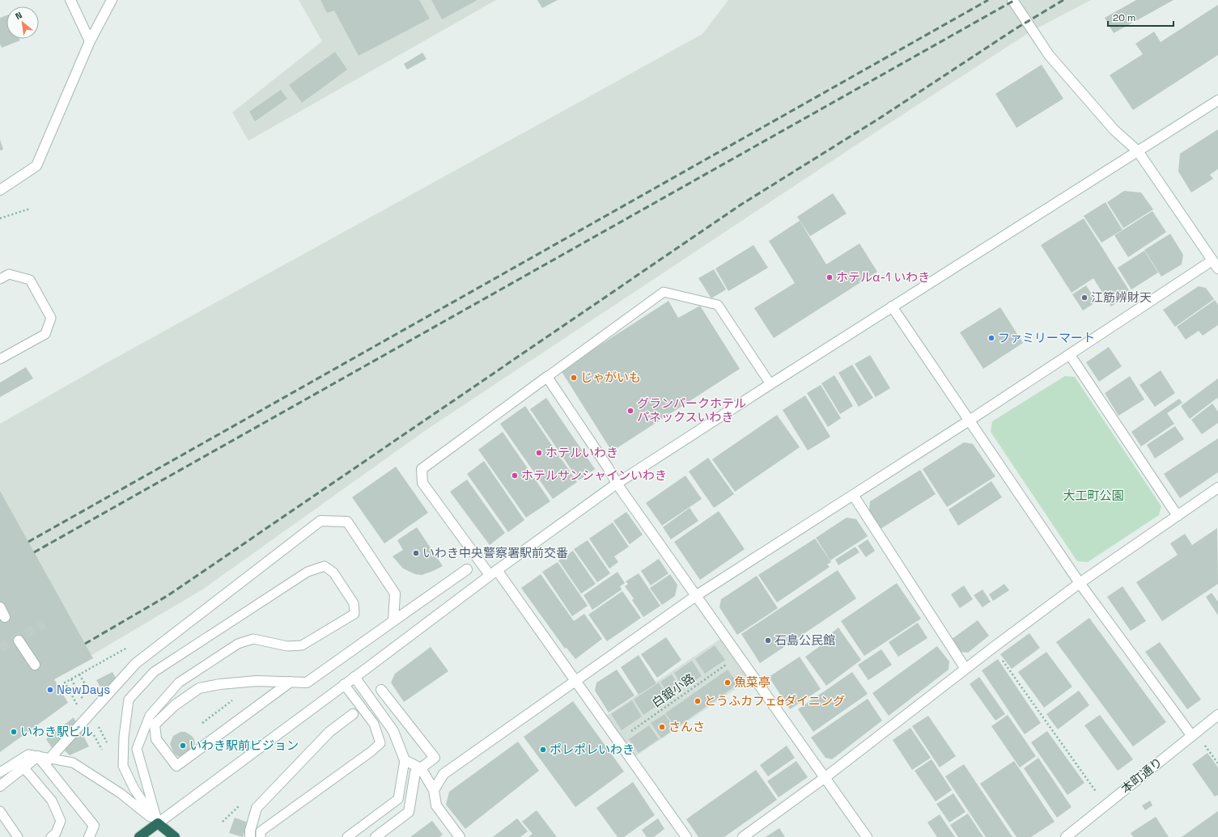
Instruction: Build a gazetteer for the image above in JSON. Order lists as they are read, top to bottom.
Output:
{
  "streets": {
    "street": ["本町通り"],
    "path": ["白銀小路"]
  },
  "parks": ["大工町公園"],
  "places": [
    "ホテルα-1 いわき",
    "江筋辨財天",
    "ファミリーマート",
    "じゃがいも",
    "グランパークホテル パネックスいわき",
    "ホテルいわき",
    "ホテルサンシャインいわき",
    "いわき中央警察署駅前交番",
    "石島公民館",
    "魚菜亭",
    "NewDays",
    "とうふカフェ&ダイニング",
    "さんさ",
    "いわき駅ビル",
    "いわき駅前ビジョン",
    "ポレポレいわき"
  ],
  "scale_bar": "20 m",
  "north": "top left"
}
